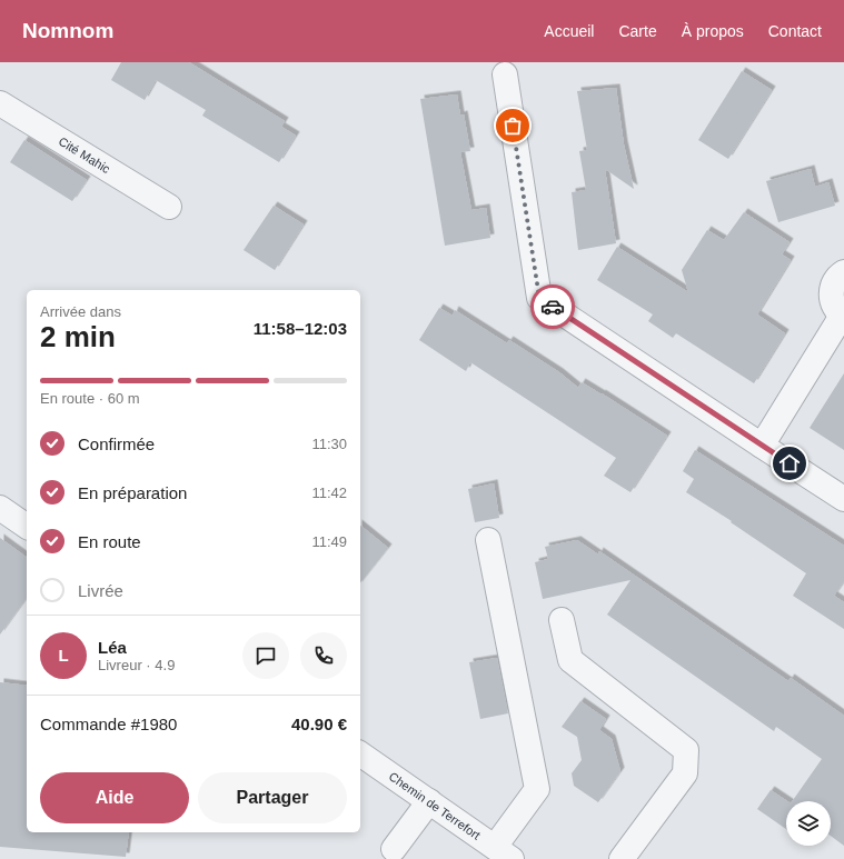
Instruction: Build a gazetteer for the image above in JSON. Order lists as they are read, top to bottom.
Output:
{
  "streets": {
    "street": ["Cité Mahic", "Chemin de Terrefort"]
  },
  "page": {
    "header": "Nomnom",
    "nav": [
      "Accueil",
      "Carte",
      "À propos",
      "Contact"
    ],
    "heading": ["2 min", "Arrivée dans", "11:58–12:03"],
    "panel": [
      "Léa",
      "Livreur · 4.9",
      "Commande #1980",
      "40.90 €"
    ],
    "bar": "En route · 60 m",
    "list": [
      ["Confirmée", "11:30"],
      ["En préparation", "11:42"],
      ["En route", "11:49"],
      "Livrée"
    ],
    "round": "L",
    "buttons": ["Aide", "Partager"]
  }
}
